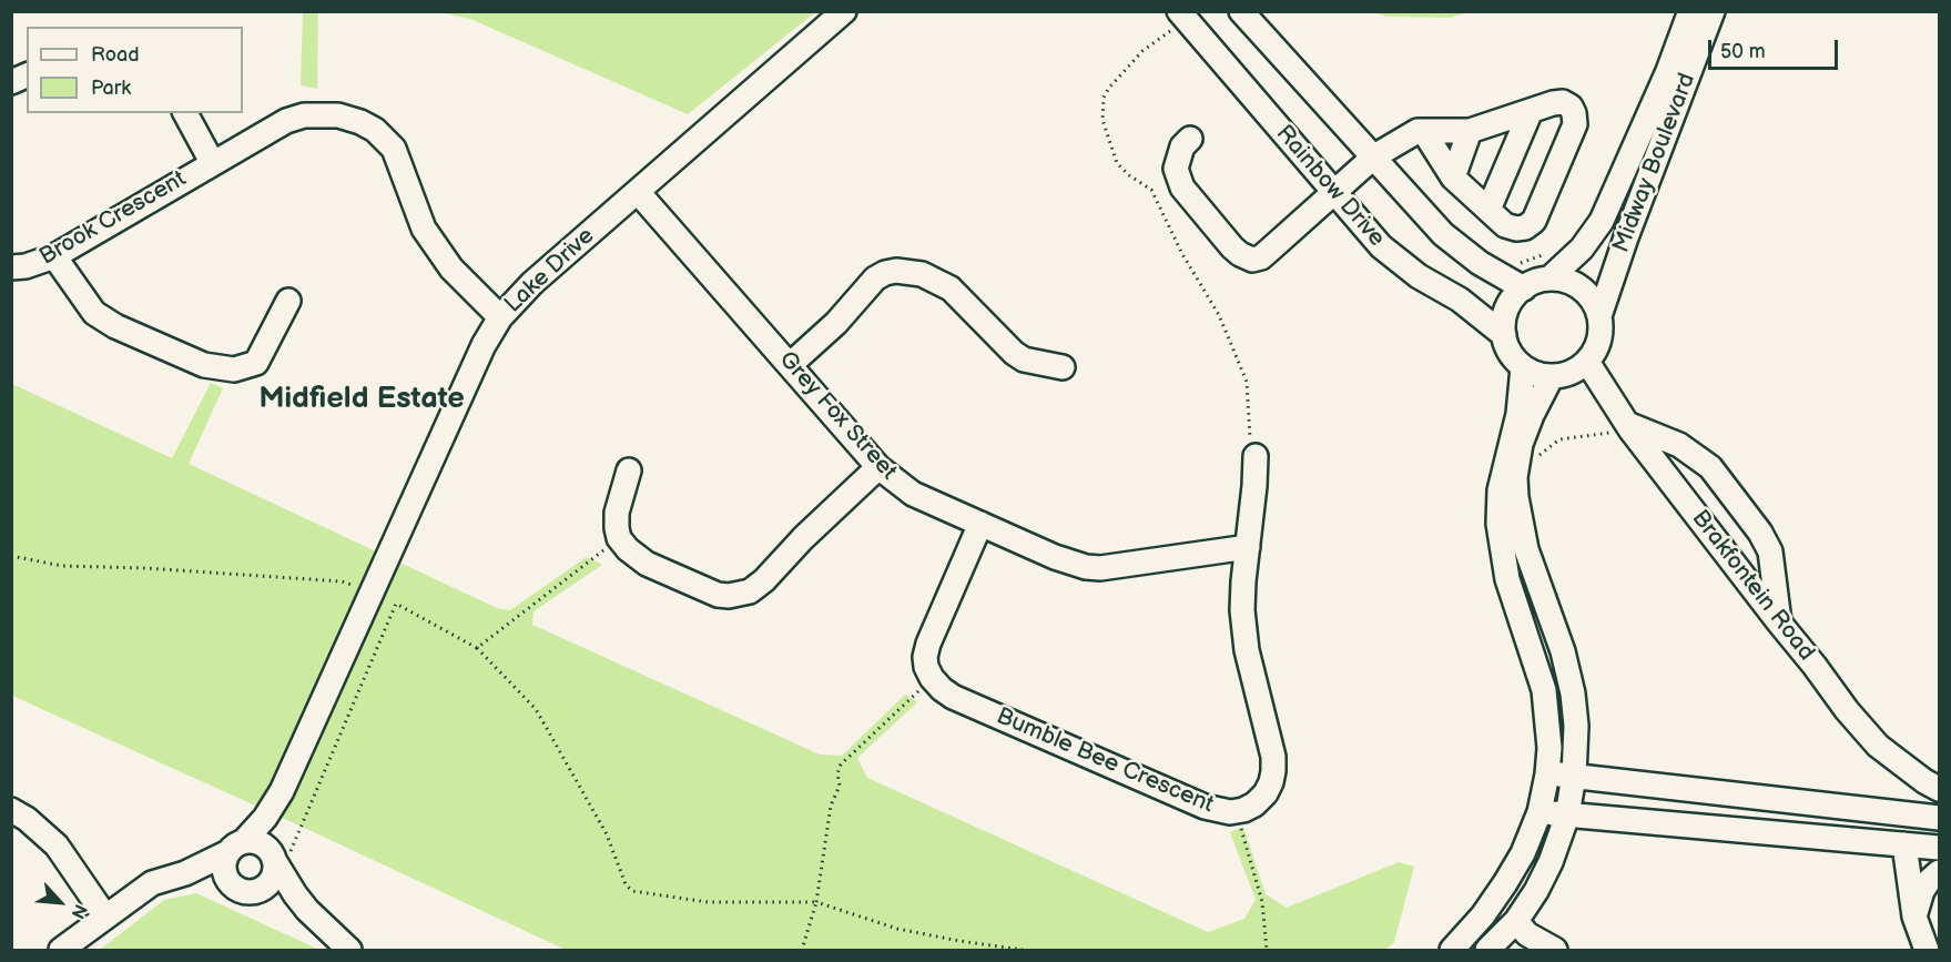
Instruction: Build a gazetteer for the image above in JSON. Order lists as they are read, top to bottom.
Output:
{
  "streets": {
    "street": [
      "Midway Boulevard",
      "Rainbow Drive",
      "Brook Crescent",
      "Lake Drive",
      "Grey Fox Street",
      "Brakfontein Road",
      "Bumble Bee Crescent"
    ]
  },
  "crossings": [
    ["Midway Boulevard", "Rainbow Drive"],
    ["Midway Boulevard", "Brakfontein Road"],
    ["Rainbow Drive", "Brakfontein Road"],
    ["Brook Crescent", "Lake Drive"],
    ["Lake Drive", "Grey Fox Street"],
    ["Grey Fox Street", "Bumble Bee Crescent"]
  ],
  "districts": ["Midfield Estate"],
  "legend": ["Road", "Park"],
  "scale_bar": "50 m",
  "north": "bottom right"
}
